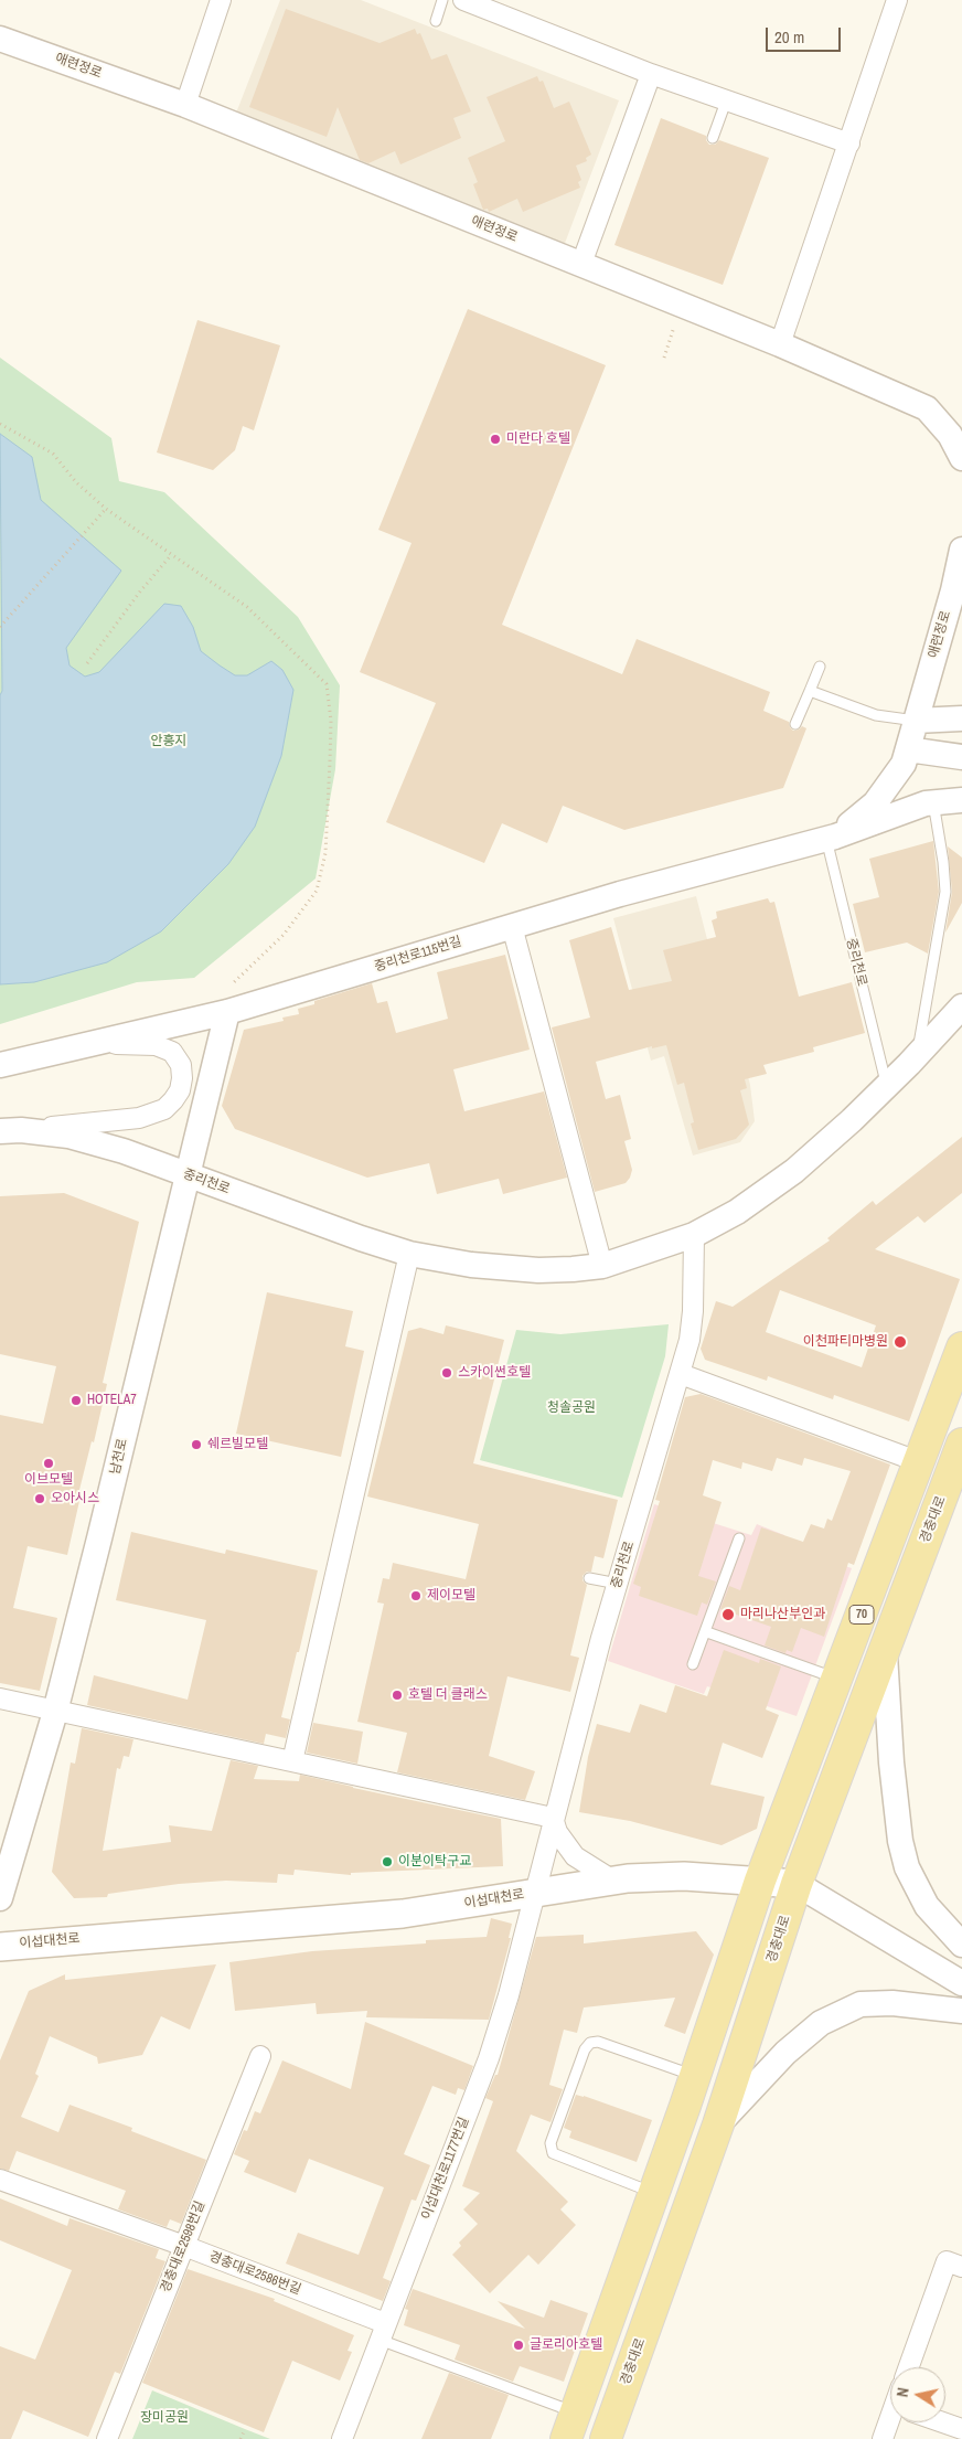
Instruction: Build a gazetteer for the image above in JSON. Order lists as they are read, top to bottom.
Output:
{
  "streets": {
    "main road": ["경충대로", "70", "이섭대천로"],
    "street": [
      "애련정로",
      "중리천로115번길",
      "중리천로",
      "남천로",
      "이섭대천로1177번길",
      "경충대로2598번길",
      "경충대로2586번길"
    ]
  },
  "crossings": [
    ["중리천로115번길", "중리천로"],
    ["중리천로115번길", "남천로"],
    ["중리천로", "남천로"],
    ["중리천로", "이섭대천로"],
    ["중리천로", "이섭대천로1177번길"],
    ["경충대로", "이섭대천로"],
    ["70", "이섭대천로"],
    ["이섭대천로", "이섭대천로1177번길"],
    ["이섭대천로1177번길", "경충대로2586번길"],
    ["경충대로2598번길", "경충대로2586번길"]
  ],
  "parks": ["안흥지", "청솔공원", "장미공원"],
  "places": [
    "미란다 호텔",
    "이천파티마병원",
    "스카이썬호텔",
    "HOTELA7",
    "쉐르빌모텔",
    "이브모텔",
    "오아시스",
    "제이모텔",
    "마리나산부인과",
    "호텔 더 클래스",
    "이분이탁구교",
    "글로리아호텔"
  ],
  "scale_bar": "20 m",
  "north": "left"
}
